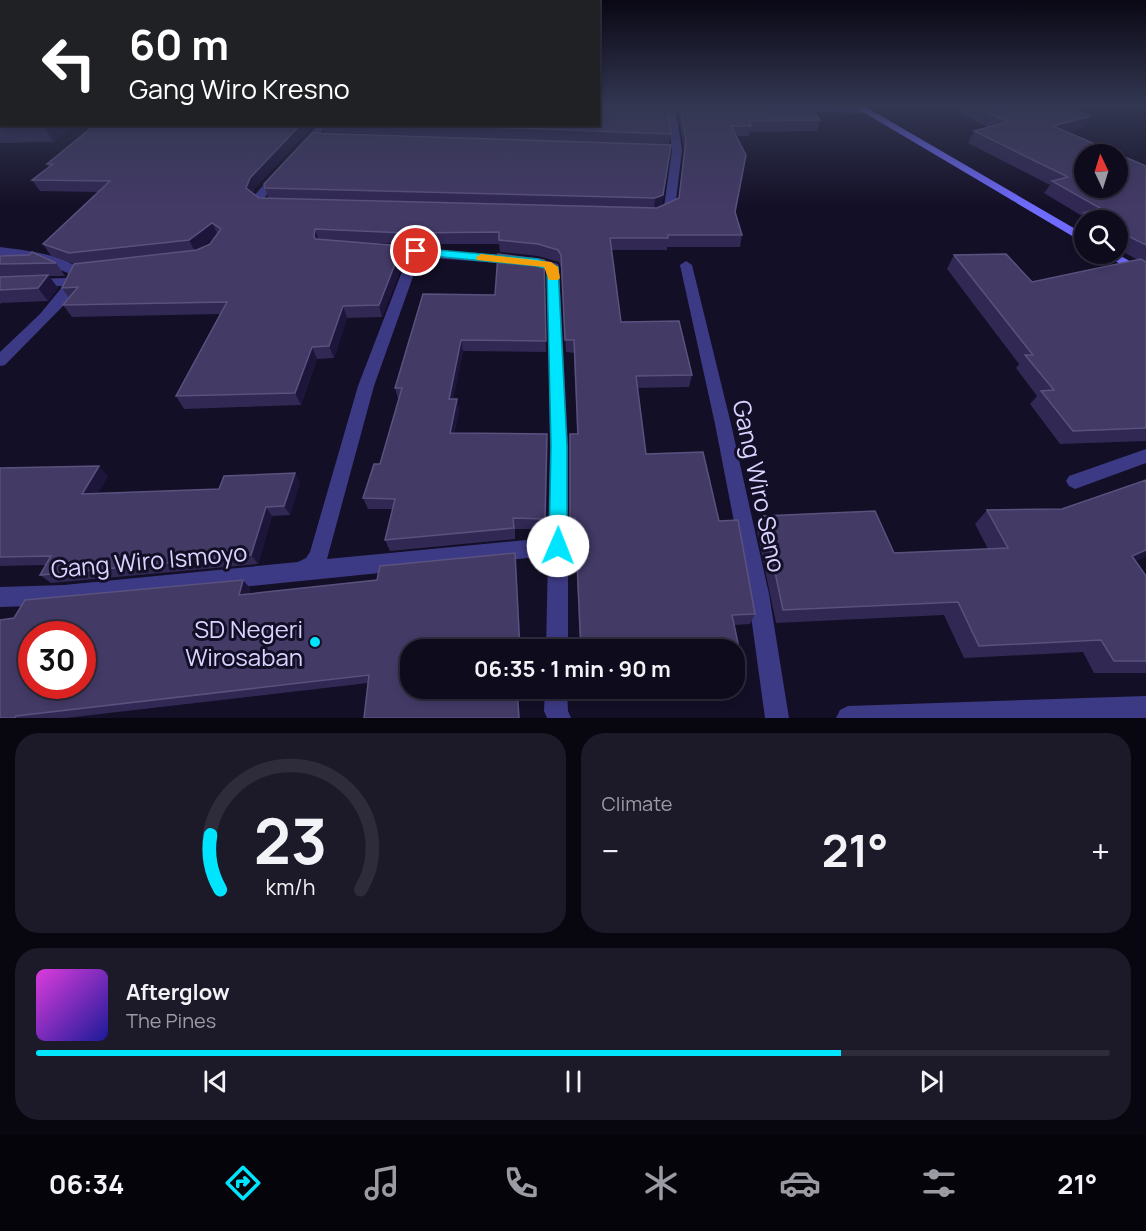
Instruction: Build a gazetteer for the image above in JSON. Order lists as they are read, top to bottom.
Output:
{
  "streets": {
    "street": ["Gang Wiro Seno", "Gang Wiro Ismoyo"]
  },
  "places": ["SD Negeri Wirosaban"],
  "north": "top",
  "page": {
    "turn": ["60 m", "Gang Wiro Kresno"],
    "limit": "30",
    "trip": "06:35 · 1 min · 90 m",
    "tile": "Climate",
    "heat": ["−", "21°", "+"],
    "song": ["Afterglow", "The Pines"],
    "tabs": ["06:34", "21°"],
    "gauge": ["23", "km/h"]
  }
}
